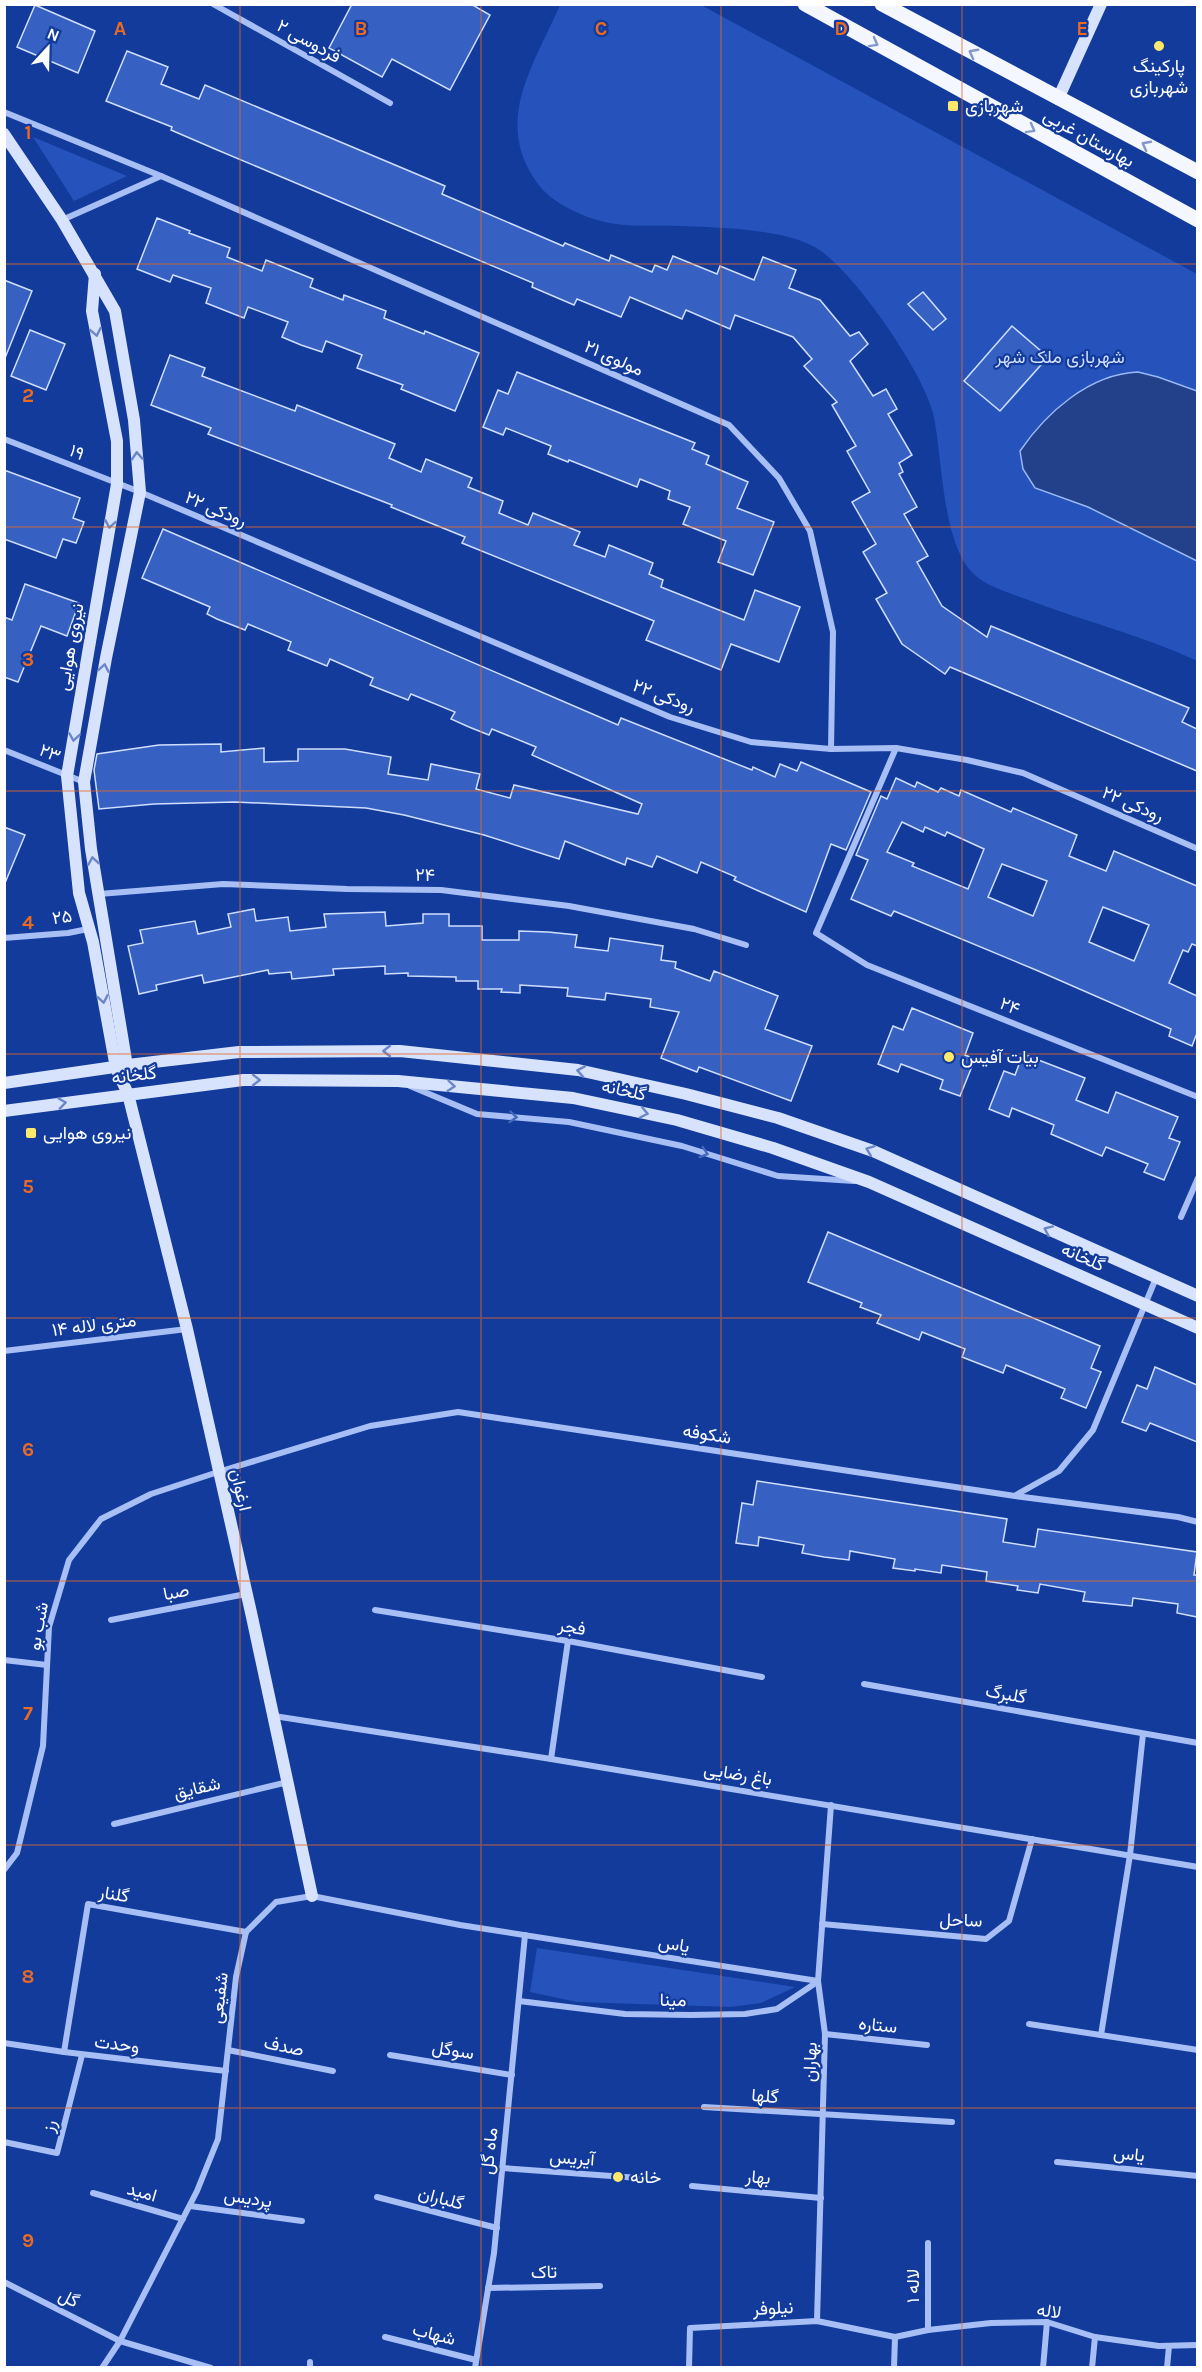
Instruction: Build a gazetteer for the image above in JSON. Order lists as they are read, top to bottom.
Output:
{
  "streets": {
    "main road": ["بهارستان غربی"],
    "street": [
      "فردوسی ۲",
      "مولوی ۲۱",
      "۱۹",
      "رودکی ۲۲",
      "نیروی هوایی",
      "۲۳",
      "۲۴",
      "۲۵",
      "گلخانه",
      "۱۴ متری لاله",
      "شکوفه",
      "ارغوان",
      "صبا",
      "شب بو",
      "فجر",
      "گلبرگ",
      "باغ رضایی",
      "شقایق",
      "گلنار",
      "ساحل",
      "یاس",
      "شفیعی",
      "مینا",
      "ستاره",
      "وحدت",
      "صدف",
      "سوگل",
      "بهاران",
      "گلها",
      "رز",
      "ماه گل",
      "آیریس",
      "بهار",
      "امید",
      "پردیس",
      "گلباران",
      "تاک",
      "لاله ۱",
      "گل",
      "نیلوفر",
      "لاله",
      "شهاب"
    ]
  },
  "crossings": [
    ["مولوی ۲۱", "رودکی ۲۲"],
    ["۱۹", "رودکی ۲۲"],
    ["۱۹", "نیروی هوایی"],
    ["رودکی ۲۲", "نیروی هوایی"],
    ["رودکی ۲۲", "۲۴"],
    ["نیروی هوایی", "۲۳"],
    ["نیروی هوایی", "۲۴"],
    ["نیروی هوایی", "۲۵"],
    ["نیروی هوایی", "گلخانه"],
    ["نیروی هوایی", "ارغوان"],
    ["گلخانه", "ارغوان"],
    ["۱۴ متری لاله", "ارغوان"],
    ["شکوفه", "ارغوان"],
    ["شکوفه", "شب بو"],
    ["ارغوان", "صبا"],
    ["ارغوان", "شب بو"],
    ["ارغوان", "باغ رضایی"],
    ["ارغوان", "شقایق"],
    ["باغ رضایی", "ساحل"],
    ["باغ رضایی", "بهاران"],
    ["گلنار", "شفیعی"],
    ["گلنار", "وحدت"],
    ["ساحل", "بهاران"],
    ["یاس", "مینا"],
    ["یاس", "بهاران"],
    ["یاس", "ماه گل"],
    ["شفیعی", "وحدت"],
    ["شفیعی", "صدف"],
    ["شفیعی", "امید"],
    ["شفیعی", "پردیس"],
    ["شفیعی", "گل"],
    ["مینا", "بهاران"],
    ["مینا", "ماه گل"],
    ["ستاره", "بهاران"],
    ["وحدت", "رز"],
    ["سوگل", "ماه گل"],
    ["بهاران", "گلها"],
    ["بهاران", "بهار"],
    ["بهاران", "نیلوفر"],
    ["ماه گل", "آیریس"],
    ["ماه گل", "گلباران"],
    ["ماه گل", "تاک"],
    ["ماه گل", "شهاب"],
    ["لاله ۱", "لاله"],
    ["نیلوفر", "لاله"]
  ],
  "parks": ["شهربازی ملک شهر"],
  "places": {
    "other": ["پارکینگ شهربازی", "بیات آفیس", "خانه"],
    "transit": ["شهربازی", "نیروی هوایی"]
  },
  "north": "top",
  "grid": {
    "columns": [
      "A",
      "B",
      "C",
      "D",
      "E"
    ],
    "rows": [
      "1",
      "2",
      "3",
      "4",
      "5",
      "6",
      "7",
      "8",
      "9"
    ]
  }
}
